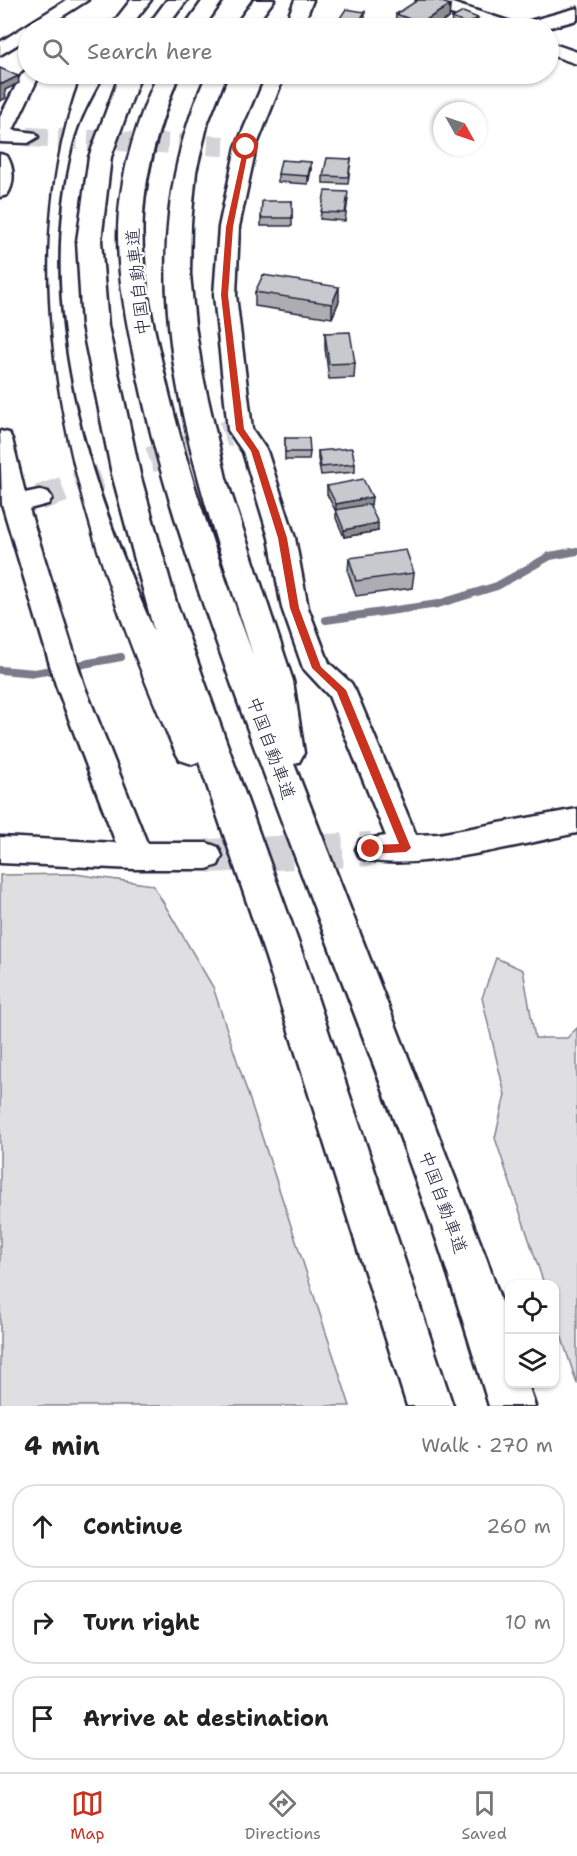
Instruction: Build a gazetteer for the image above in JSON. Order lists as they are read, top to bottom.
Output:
{
  "streets": {
    "main road": ["中国自動車道"]
  },
  "north": "bottom right",
  "page": {
    "search": "Search here",
    "heading": ["4 min", "Walk · 270 m"],
    "list": [
      ["Continue", "260 m"],
      ["Turn right", "10 m"],
      "Arrive at destination"
    ],
    "nav": ["Map", "Directions", "Saved"]
  }
}
